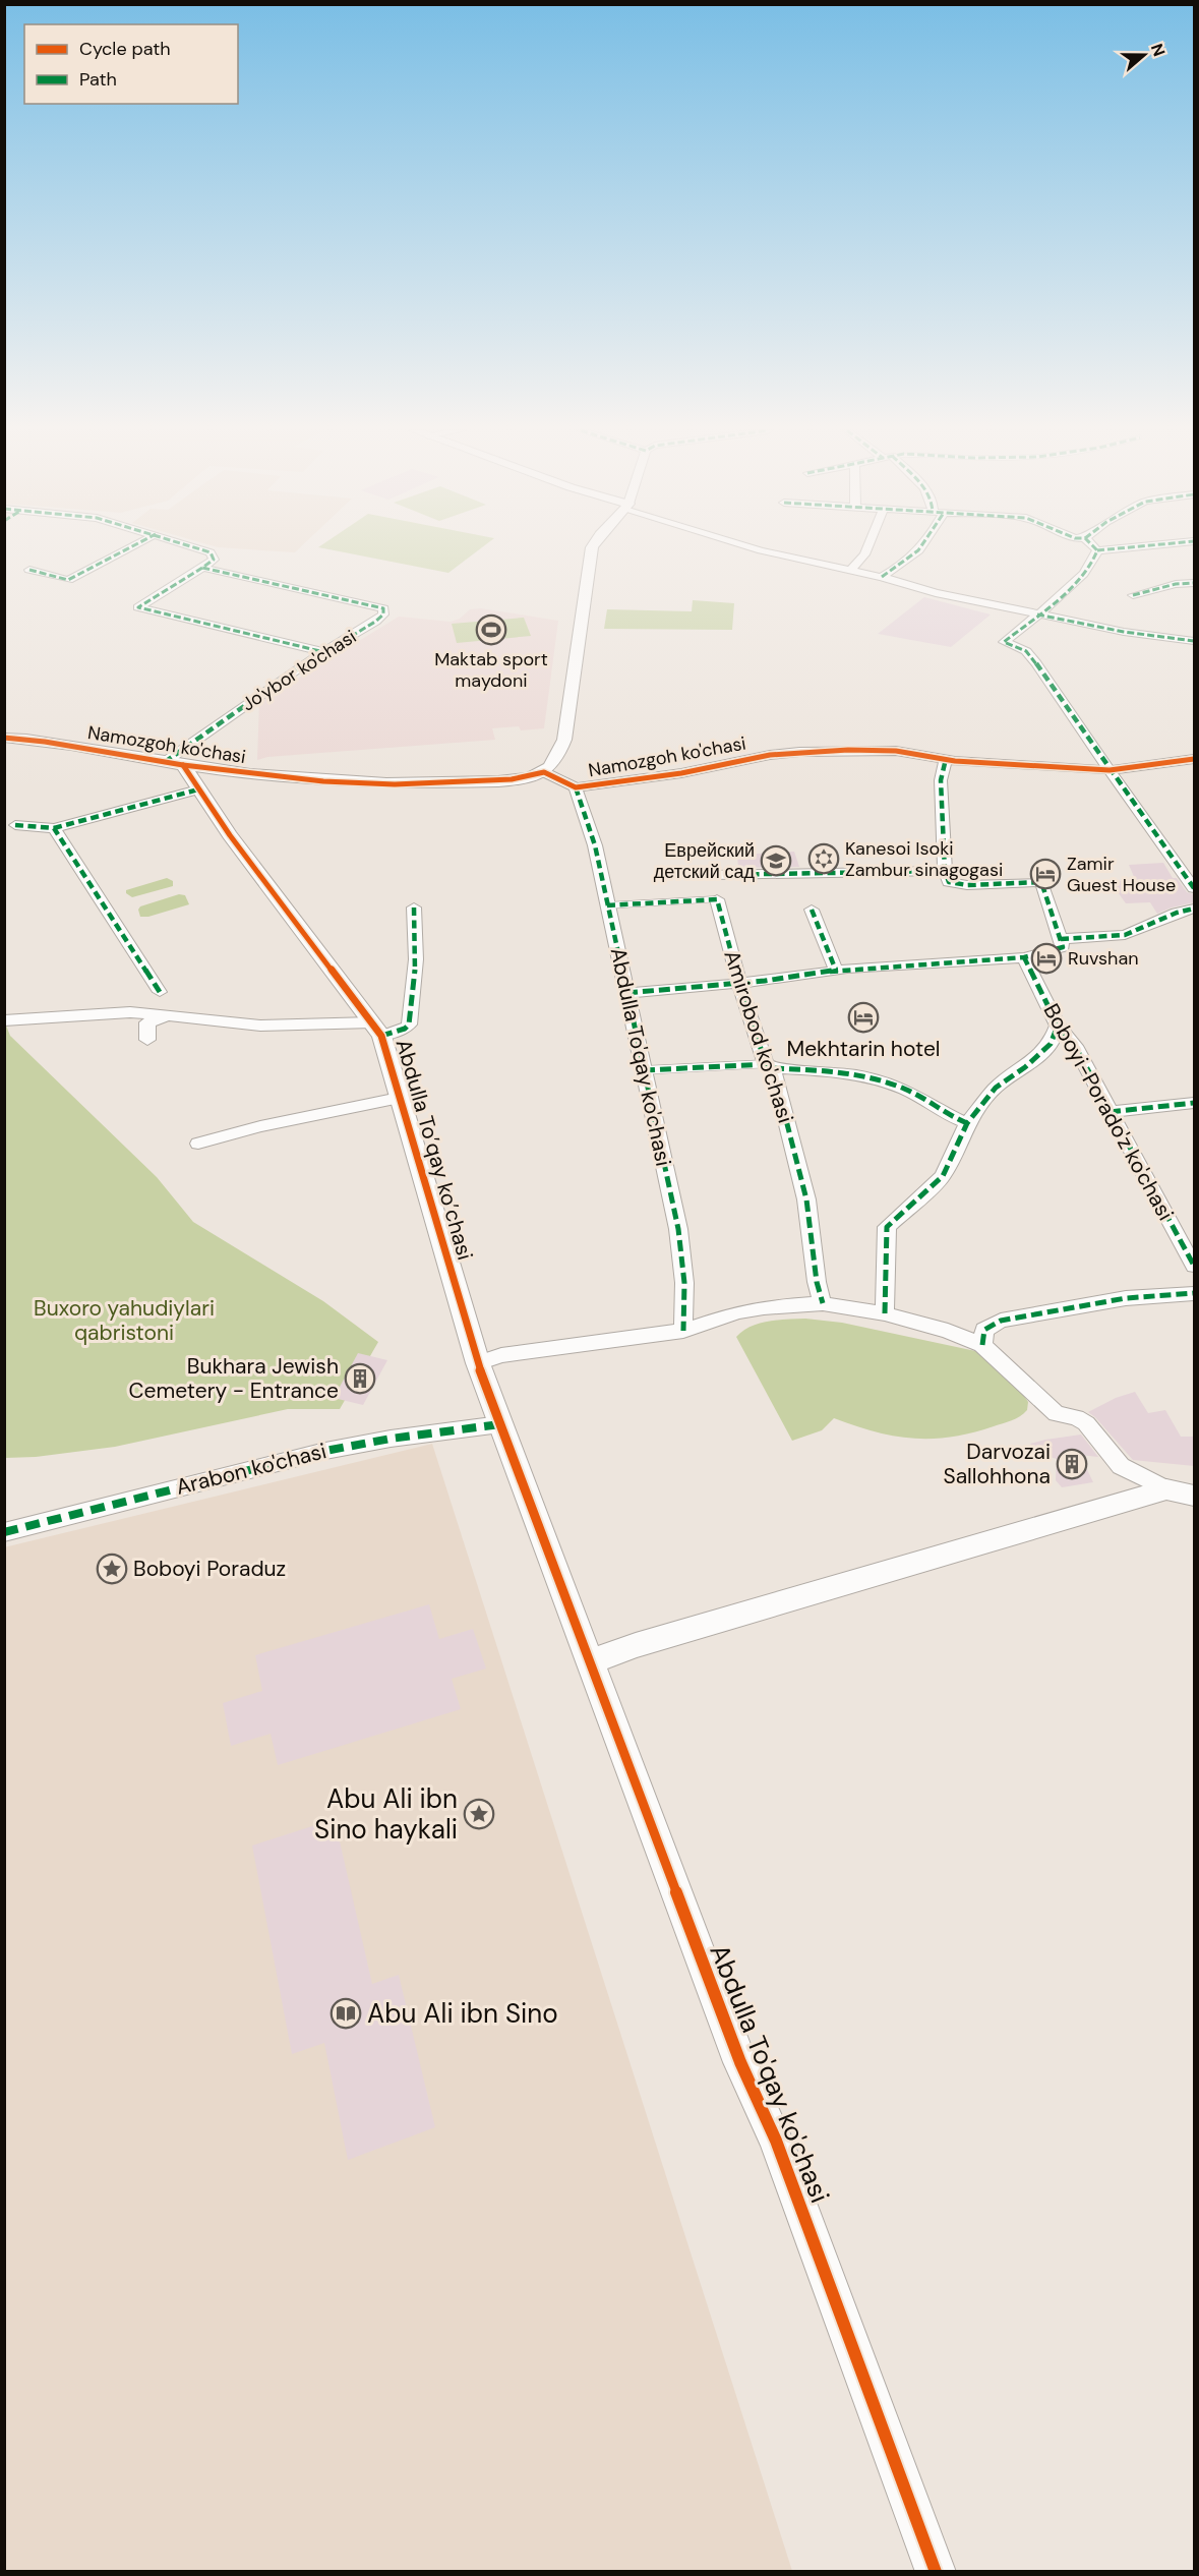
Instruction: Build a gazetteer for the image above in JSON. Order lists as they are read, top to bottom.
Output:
{
  "streets": {
    "street": [
      "Jo'ybor ko'chasi",
      "Namozgoh ko'chasi",
      "Amirobod ko'chasi",
      "Abdulla To'qay ko'chasi",
      "Boboyi-Porado'z ko'chasi",
      "Abdulla To’qay ko’chasi",
      "Arabon ko'chasi"
    ]
  },
  "crossings": [
    ["Jo'ybor ko'chasi", "Namozgoh ko'chasi"],
    ["Jo'ybor ko'chasi", "Abdulla To’qay ko’chasi"],
    ["Namozgoh ko'chasi", "Abdulla To'qay ko'chasi"],
    ["Namozgoh ko'chasi", "Abdulla To’qay ko’chasi"],
    ["Abdulla To'qay ko'chasi", "Abdulla To’qay ko’chasi"],
    ["Abdulla To’qay ko’chasi", "Arabon ko'chasi"]
  ],
  "parks": ["Buxoro yahudiylari qabristoni"],
  "places": {
    "sports": ["Maktab sport maydoni"],
    "synagogue": ["Kanesoi Isoki Zambur sinagogasi"],
    "school or university": ["Еврейский детский сад"],
    "hotel": ["Zamir Guest House", "Ruvshan", "Mekhtarin hotel"],
    "building": ["Bukhara Jewish Cemetery - Entrance", "Darvozai Sallohhona"],
    "place": ["Boboyi Poraduz", "Abu Ali ibn Sino haykali"],
    "library": ["Abu Ali ibn Sino"]
  },
  "legend": ["Cycle path", "Path"],
  "north": "right"
}
